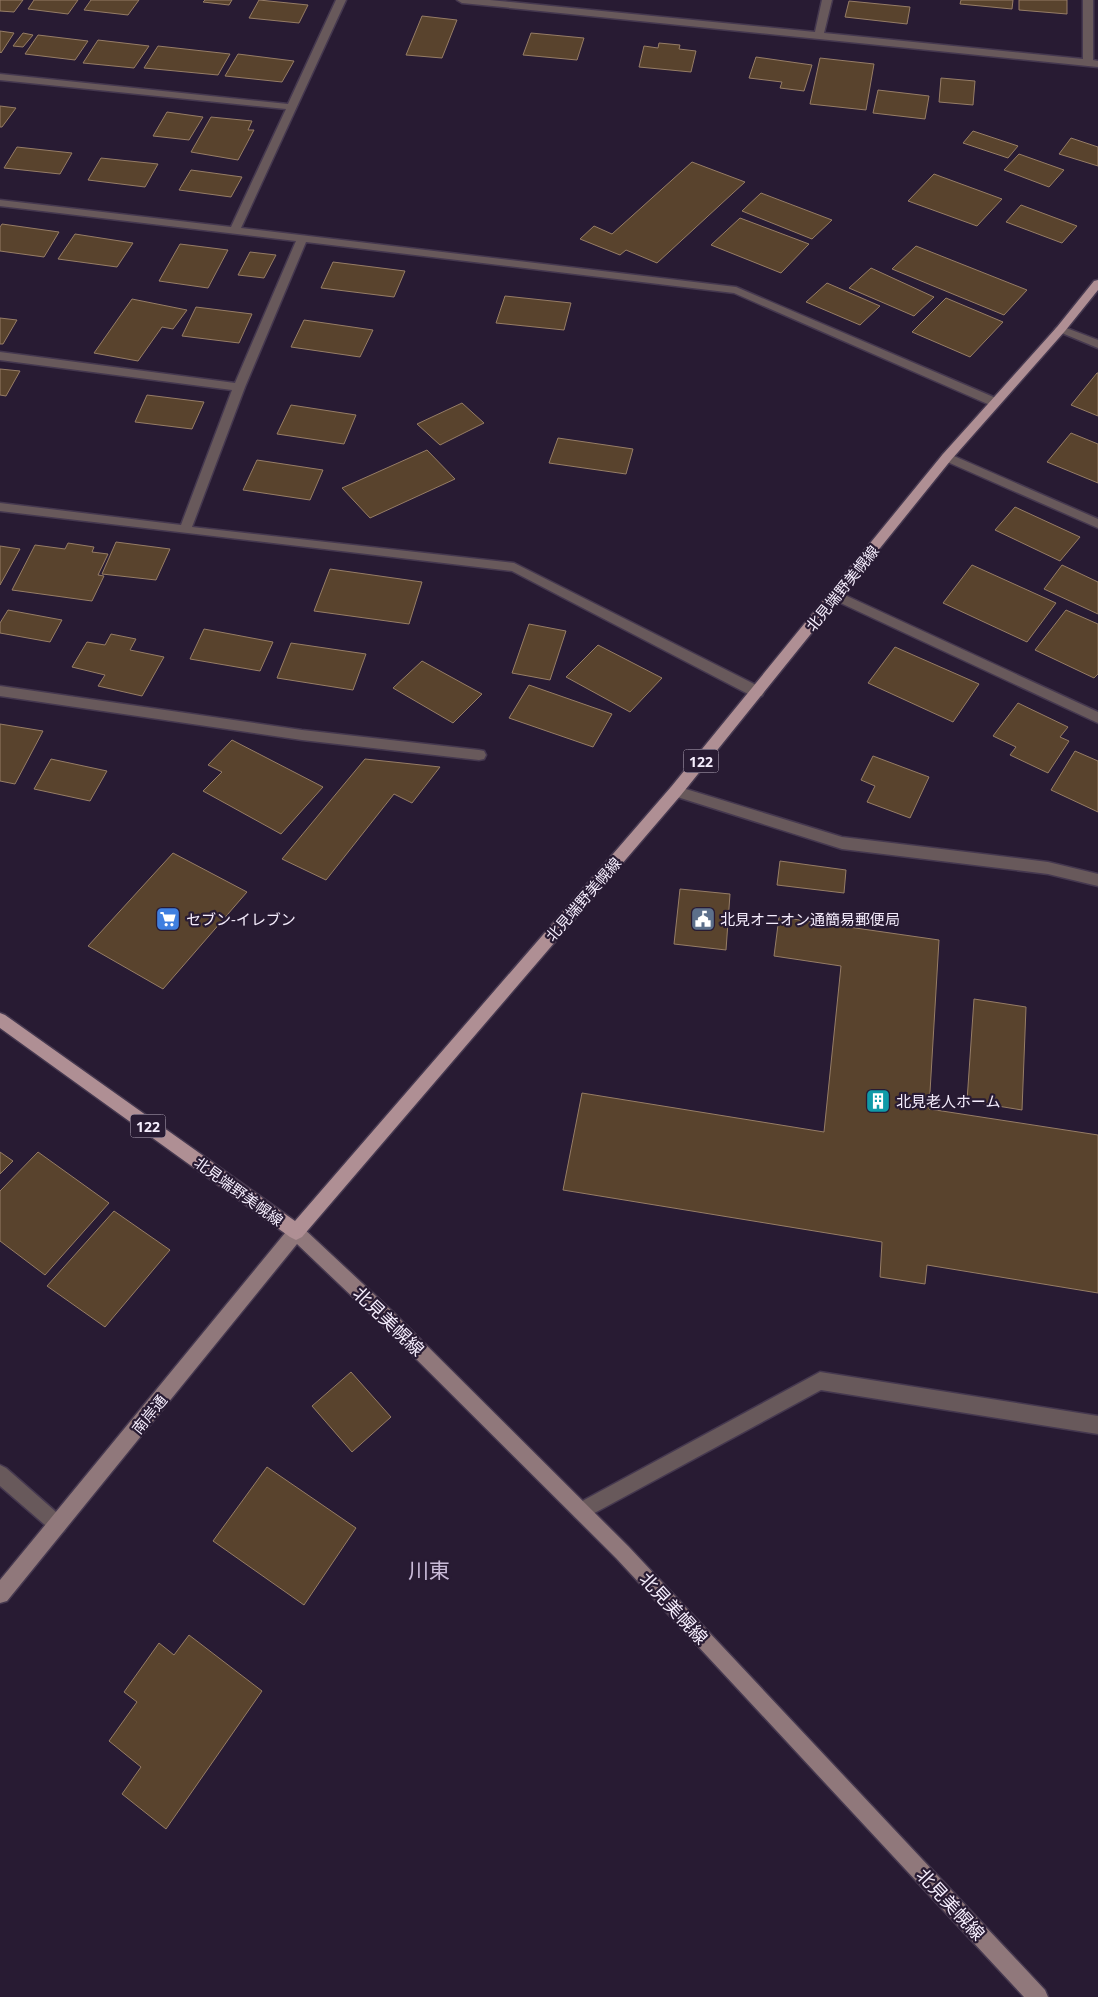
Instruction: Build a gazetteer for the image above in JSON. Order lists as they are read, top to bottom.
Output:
{
  "streets": {
    "main road": [
      "北見端野美幌線",
      "122",
      "北見美幌線",
      "南岸通"
    ]
  },
  "crossings": [
    ["北見端野美幌線", "北見美幌線"],
    ["北見端野美幌線", "南岸通"],
    ["北見美幌線", "南岸通"]
  ],
  "districts": ["川東"],
  "places": {
    "supermarket": ["セブン-イレブン"],
    "public building": ["北見オニオン通簡易郵便局"],
    "building": ["北見老人ホーム"]
  }
}
